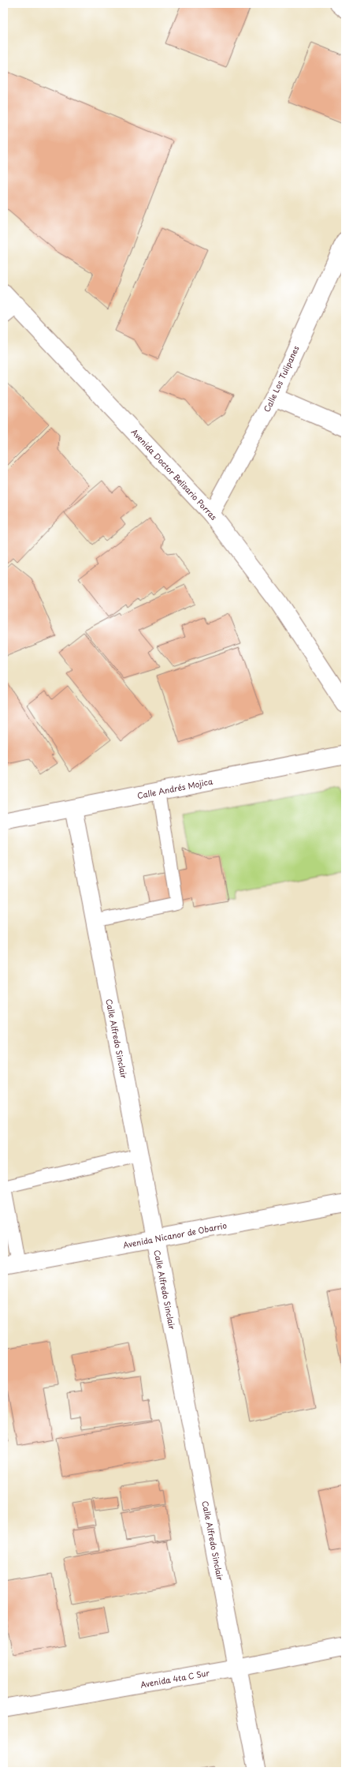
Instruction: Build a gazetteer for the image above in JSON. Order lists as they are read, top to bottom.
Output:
{
  "streets": {
    "street": [
      "Calle Los Tulipanes",
      "Avenida Doctor Belisario Porras",
      "Calle Andrés Mojica",
      "Calle Alfredo Sinclair",
      "Avenida Nicanor de Obarrio",
      "Avenida 4ta C Sur"
    ]
  },
  "crossings": [
    ["Calle Los Tulipanes", "Avenida Doctor Belisario Porras"],
    ["Calle Andrés Mojica", "Calle Alfredo Sinclair"],
    ["Calle Alfredo Sinclair", "Avenida Nicanor de Obarrio"],
    ["Calle Alfredo Sinclair", "Avenida 4ta C Sur"]
  ]
}
